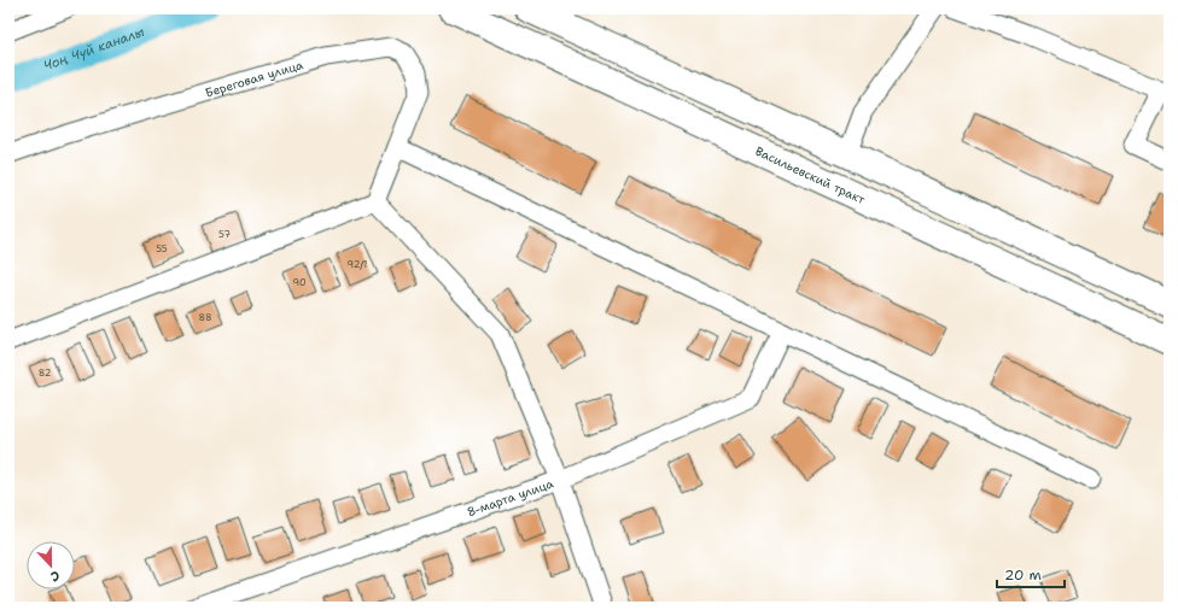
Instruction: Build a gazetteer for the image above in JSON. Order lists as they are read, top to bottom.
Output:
{
  "streets": {
    "main road": ["Васильевский тракт"],
    "street": ["Береговая улица", "8-марта улица"]
  },
  "water": ["Чоң Чүй каналы"],
  "house_numbers": [
    "57",
    "55",
    "92/1",
    "90",
    "88",
    "82"
  ],
  "scale_bar": "20 m",
  "north": "bottom"
}
